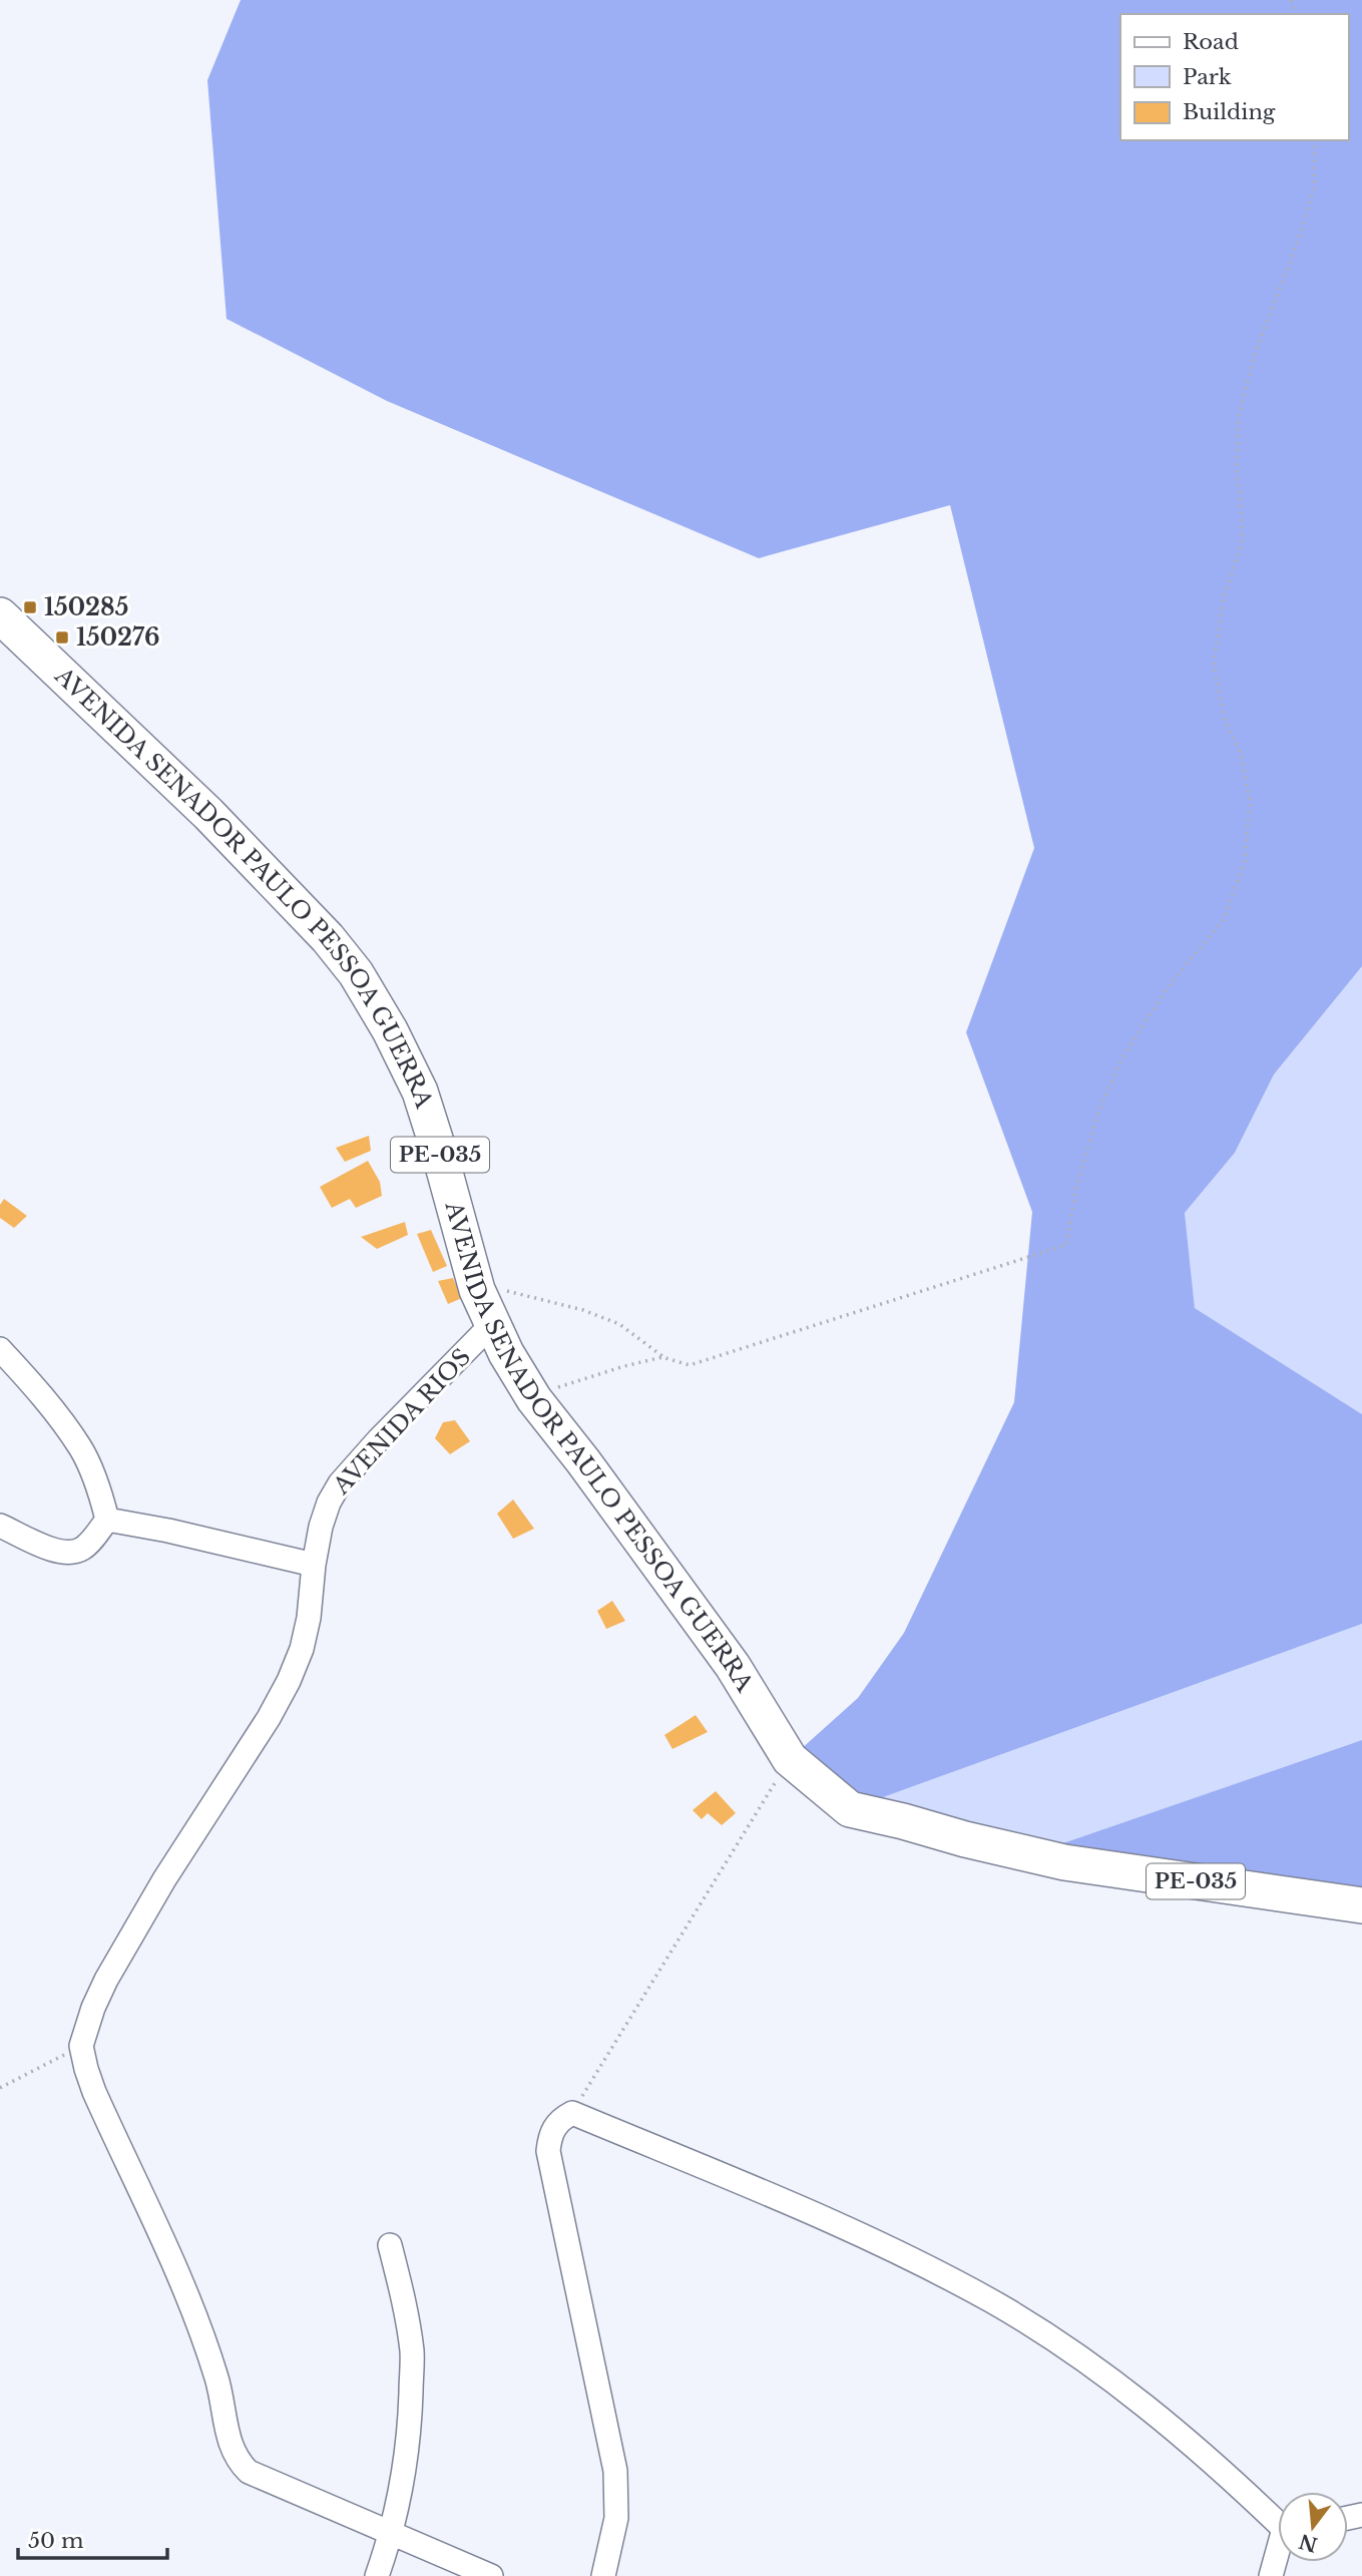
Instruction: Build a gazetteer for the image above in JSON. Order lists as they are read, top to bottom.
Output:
{
  "streets": {
    "main road": ["AVENIDA SENADOR PAULO PESSOA GUERRA", "PE-035"],
    "street": ["AVENIDA RIOS"]
  },
  "crossings": [
    ["AVENIDA SENADOR PAULO PESSOA GUERRA", "PE-035"],
    ["AVENIDA SENADOR PAULO PESSOA GUERRA", "AVENIDA RIOS"]
  ],
  "places": {
    "transit": ["150285", "150276"]
  },
  "legend": ["Road", "Park", "Building"],
  "scale_bar": "50 m",
  "north": "bottom"
}
